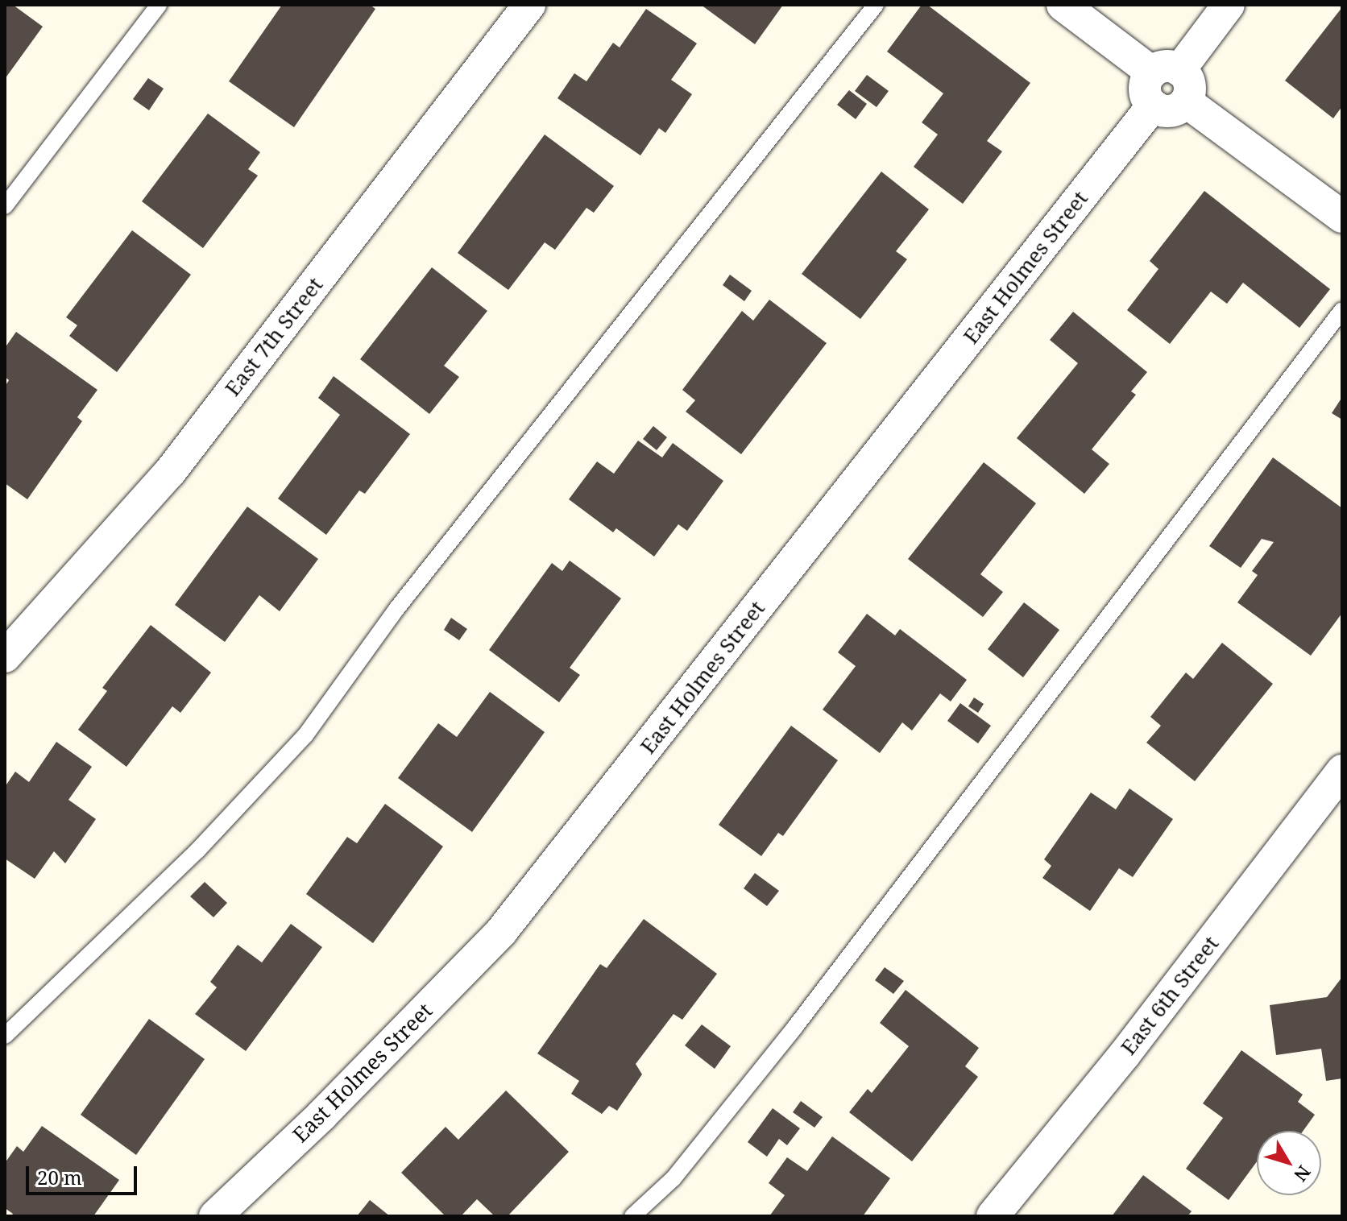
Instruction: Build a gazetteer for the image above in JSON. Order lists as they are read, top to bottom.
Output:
{
  "streets": {
    "street": ["East Holmes Street", "East 7th Street", "East 6th Street"]
  },
  "scale_bar": "20 m",
  "north": "bottom right"
}
